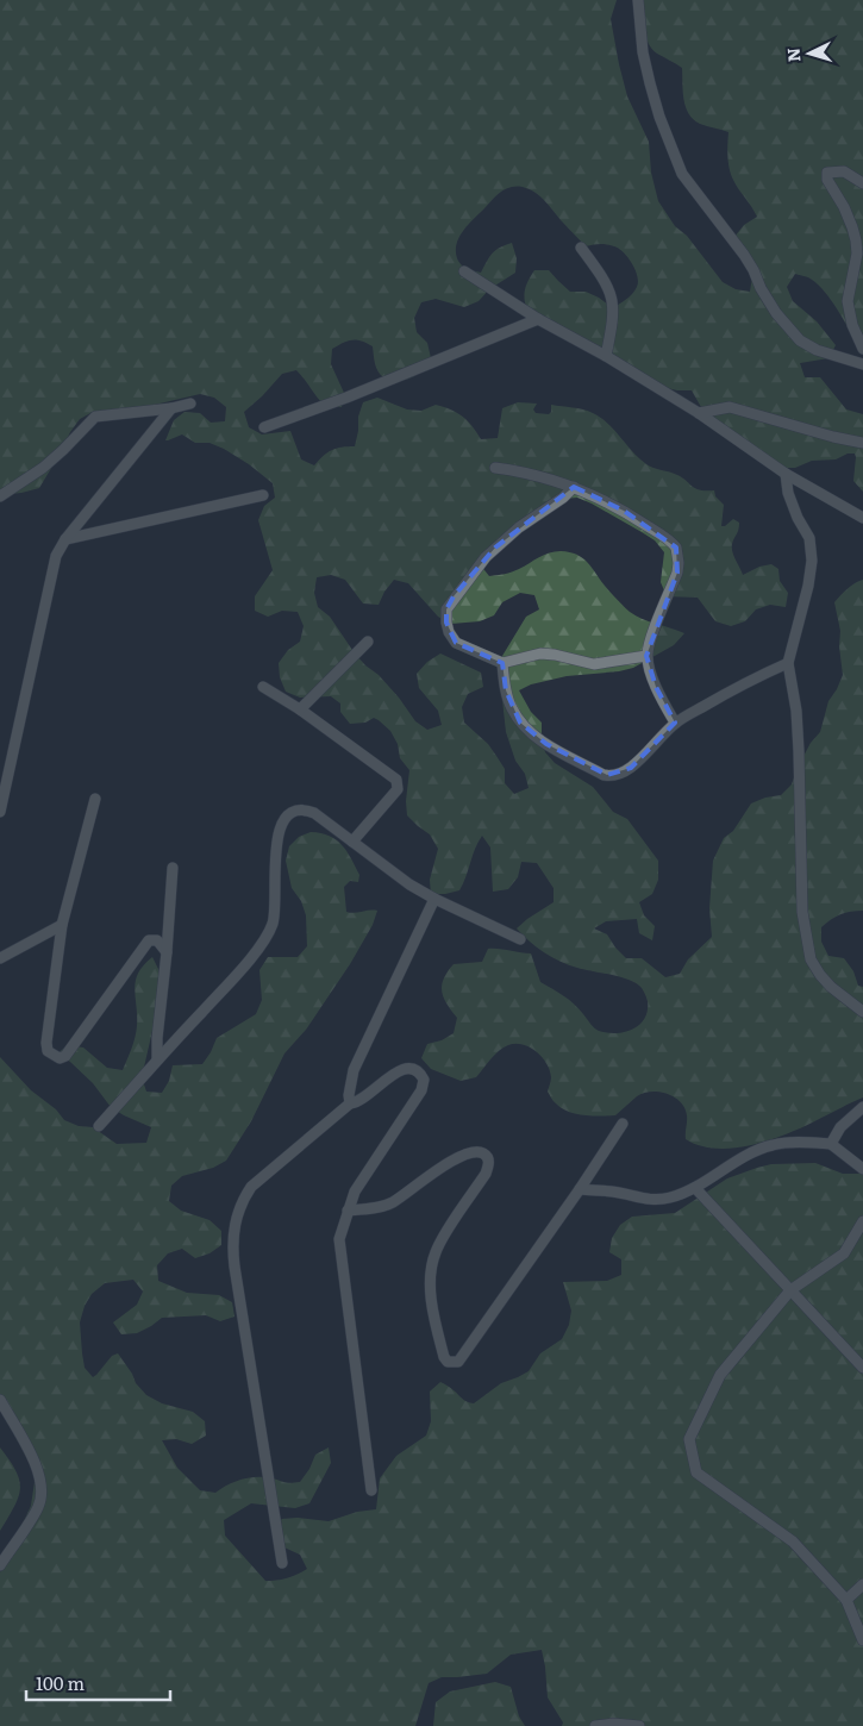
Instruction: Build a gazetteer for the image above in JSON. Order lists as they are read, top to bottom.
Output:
{
  "scale_bar": "100 m",
  "north": "left"
}
